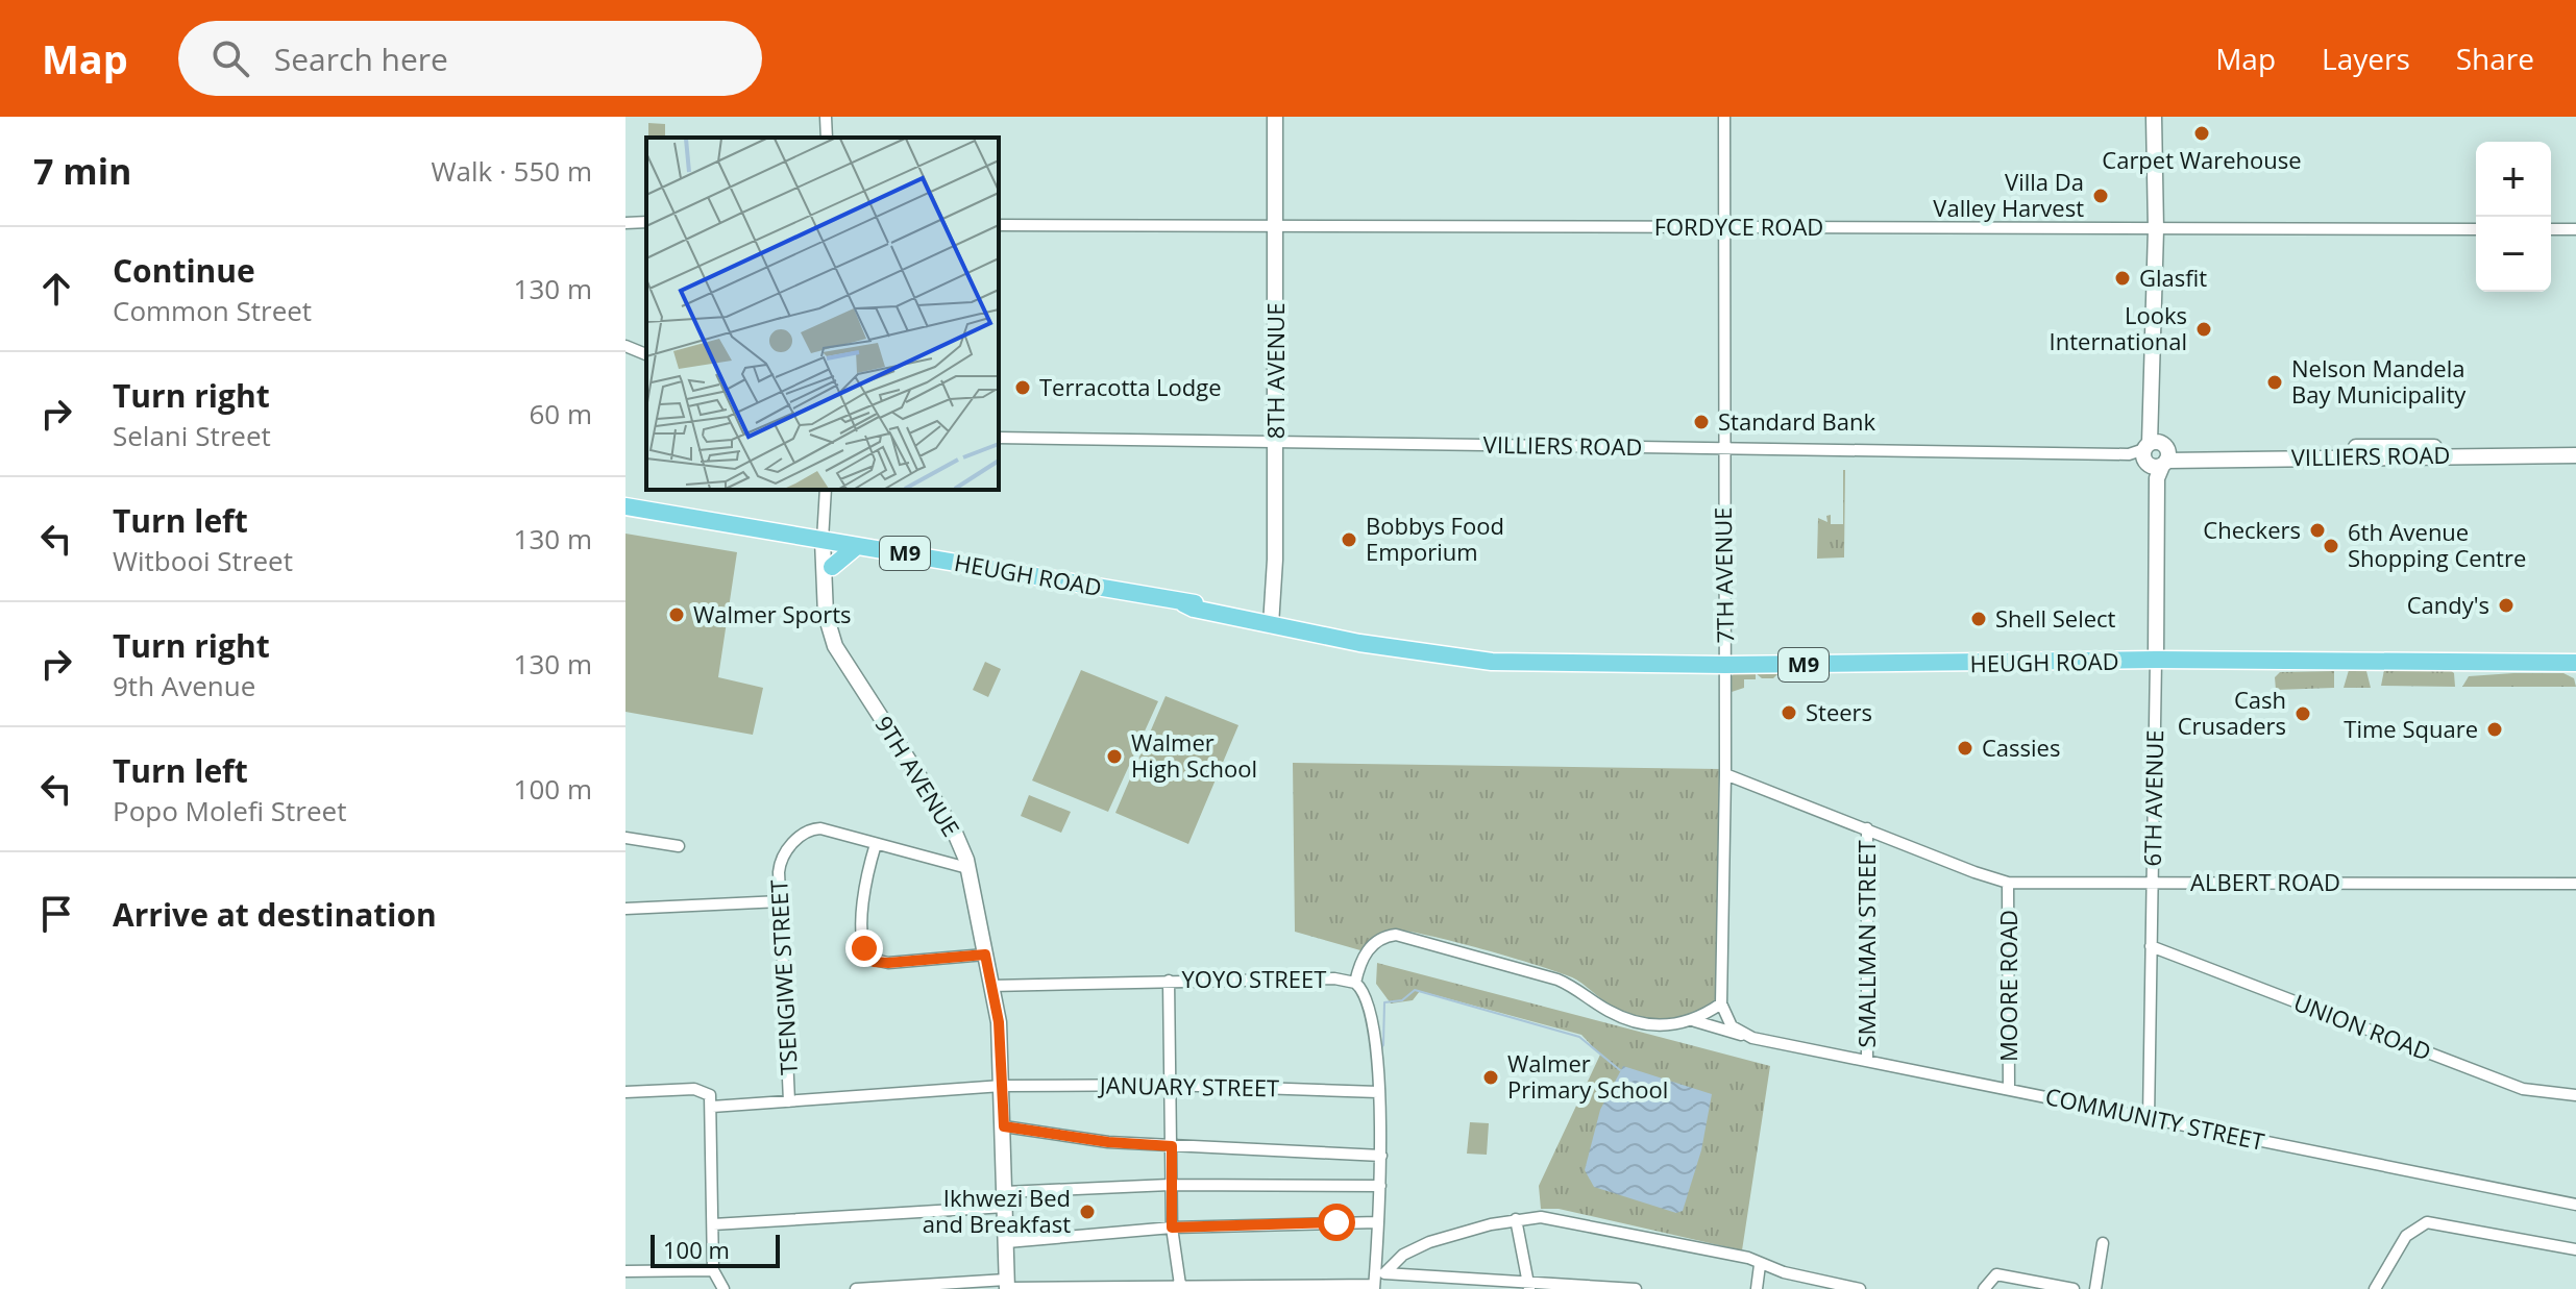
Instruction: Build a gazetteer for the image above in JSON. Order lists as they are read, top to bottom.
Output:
{
  "streets": {
    "main road": ["M9", "HEUGH ROAD"],
    "street": [
      "FORDYCE ROAD",
      "8TH AVENUE",
      "VILLIERS ROAD",
      "7TH AVENUE",
      "9TH AVENUE",
      "6TH AVENUE",
      "ALBERT ROAD",
      "SMALLMAN STREET",
      "TSENGIWE STREET",
      "YOYO STREET",
      "MOORE ROAD",
      "UNION ROAD",
      "JANUARY STREET",
      "COMMUNITY STREET"
    ]
  },
  "crossings": [
    ["FORDYCE ROAD", "8TH AVENUE"],
    ["FORDYCE ROAD", "7TH AVENUE"],
    ["FORDYCE ROAD", "6TH AVENUE"],
    ["8TH AVENUE", "VILLIERS ROAD"],
    ["8TH AVENUE", "HEUGH ROAD"],
    ["VILLIERS ROAD", "7TH AVENUE"],
    ["VILLIERS ROAD", "6TH AVENUE"],
    ["HEUGH ROAD", "7TH AVENUE"],
    ["HEUGH ROAD", "9TH AVENUE"],
    ["HEUGH ROAD", "6TH AVENUE"],
    ["7TH AVENUE", "ALBERT ROAD"],
    ["7TH AVENUE", "COMMUNITY STREET"],
    ["9TH AVENUE", "TSENGIWE STREET"],
    ["9TH AVENUE", "YOYO STREET"],
    ["9TH AVENUE", "JANUARY STREET"],
    ["6TH AVENUE", "ALBERT ROAD"],
    ["6TH AVENUE", "UNION ROAD"],
    ["6TH AVENUE", "COMMUNITY STREET"],
    ["ALBERT ROAD", "SMALLMAN STREET"],
    ["ALBERT ROAD", "MOORE ROAD"],
    ["SMALLMAN STREET", "COMMUNITY STREET"],
    ["TSENGIWE STREET", "JANUARY STREET"],
    ["YOYO STREET", "JANUARY STREET"],
    ["MOORE ROAD", "COMMUNITY STREET"]
  ],
  "places": [
    "Carpet Warehouse",
    "Villa Da Valley Harvest",
    "Glasfit",
    "Looks International",
    "Nelson Mandela Bay Municipality",
    "Terracotta Lodge",
    "Standard Bank",
    "Checkers",
    "Bobbys Food Emporium",
    "6th Avenue Shopping Centre",
    "Candy's",
    "Walmer Sports",
    "Shell Select",
    "Steers",
    "Cash Crusaders",
    "Time Square",
    "Cassies",
    "Walmer High School",
    "Walmer Primary School",
    "Ikhwezi Bed and Breakfast"
  ],
  "scale_bar": "100 m",
  "page": {
    "header": "Map",
    "search": "Search here",
    "nav": ["Map", "Layers", "Share"],
    "heading": ["7 min", "Walk · 550 m"],
    "map_buttons": ["+", "−"],
    "list": [
      ["Continue", "Common Street", "130 m"],
      ["Turn right", "Selani Street", "60 m"],
      ["Turn left", "Witbooi Street", "130 m"],
      ["Turn right", "9th Avenue", "130 m"],
      ["Turn left", "Popo Molefi Street", "100 m"],
      "Arrive at destination"
    ],
    "scale": "100 m"
  }
}
